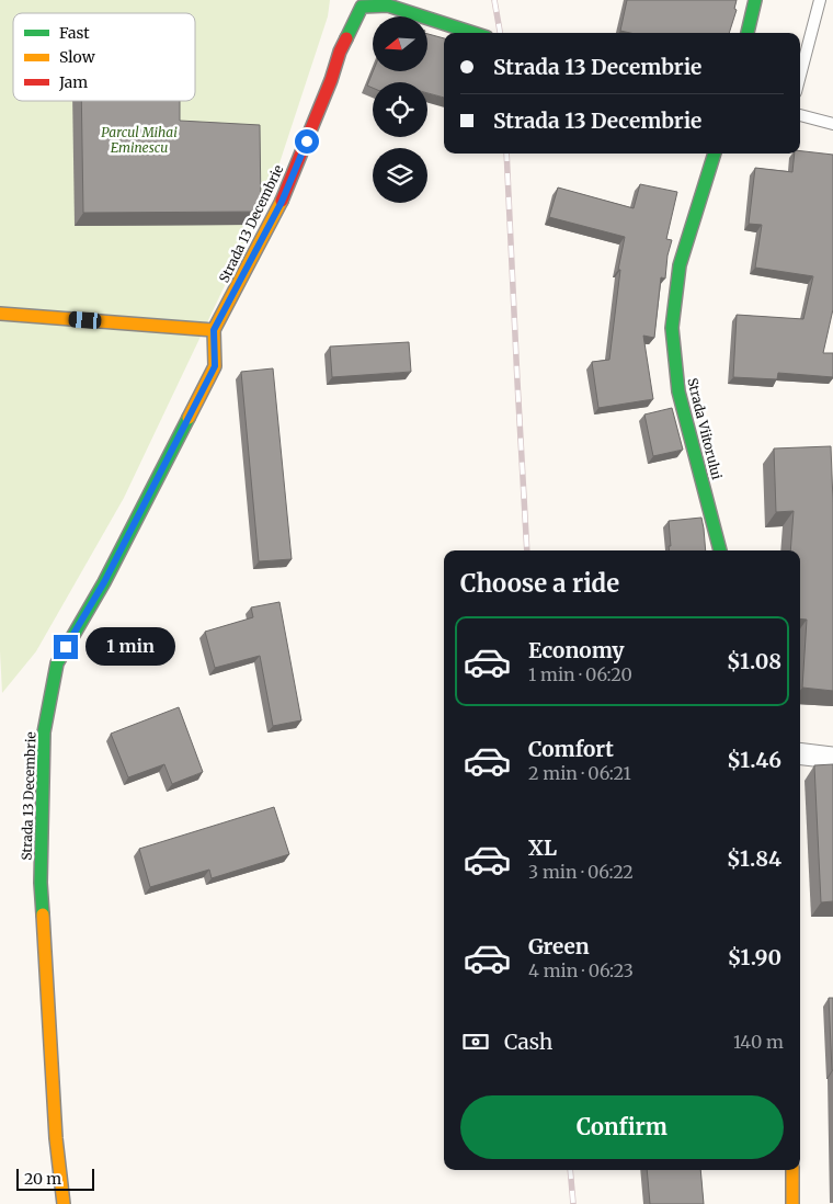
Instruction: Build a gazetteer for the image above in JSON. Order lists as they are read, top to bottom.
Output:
{
  "streets": {
    "street": ["Strada 13 Decembrie", "Strada Viitorului"]
  },
  "parks": ["Parcul Mihai Eminescu"],
  "legend": ["Fast", "Slow", "Jam"],
  "scale_bar": "20 m",
  "north": "left",
  "page": {
    "banner": ["Strada 13 Decembrie", "Strada 13 Decembrie"],
    "heading": "Choose a ride",
    "list": [
      {
        "name": "Economy",
        "note": "1 min · 06:20",
        "value": "$1.08"
      },
      {
        "name": "Comfort",
        "note": "2 min · 06:21",
        "value": "$1.46"
      },
      {
        "name": "XL",
        "note": "3 min · 06:22",
        "value": "$1.84"
      },
      {
        "name": "Green",
        "note": "4 min · 06:23",
        "value": "$1.90"
      }
    ],
    "bubble": "1 min",
    "pay": ["Cash", "140 m"],
    "buttons": "Confirm",
    "scale": "20 m"
  }
}
